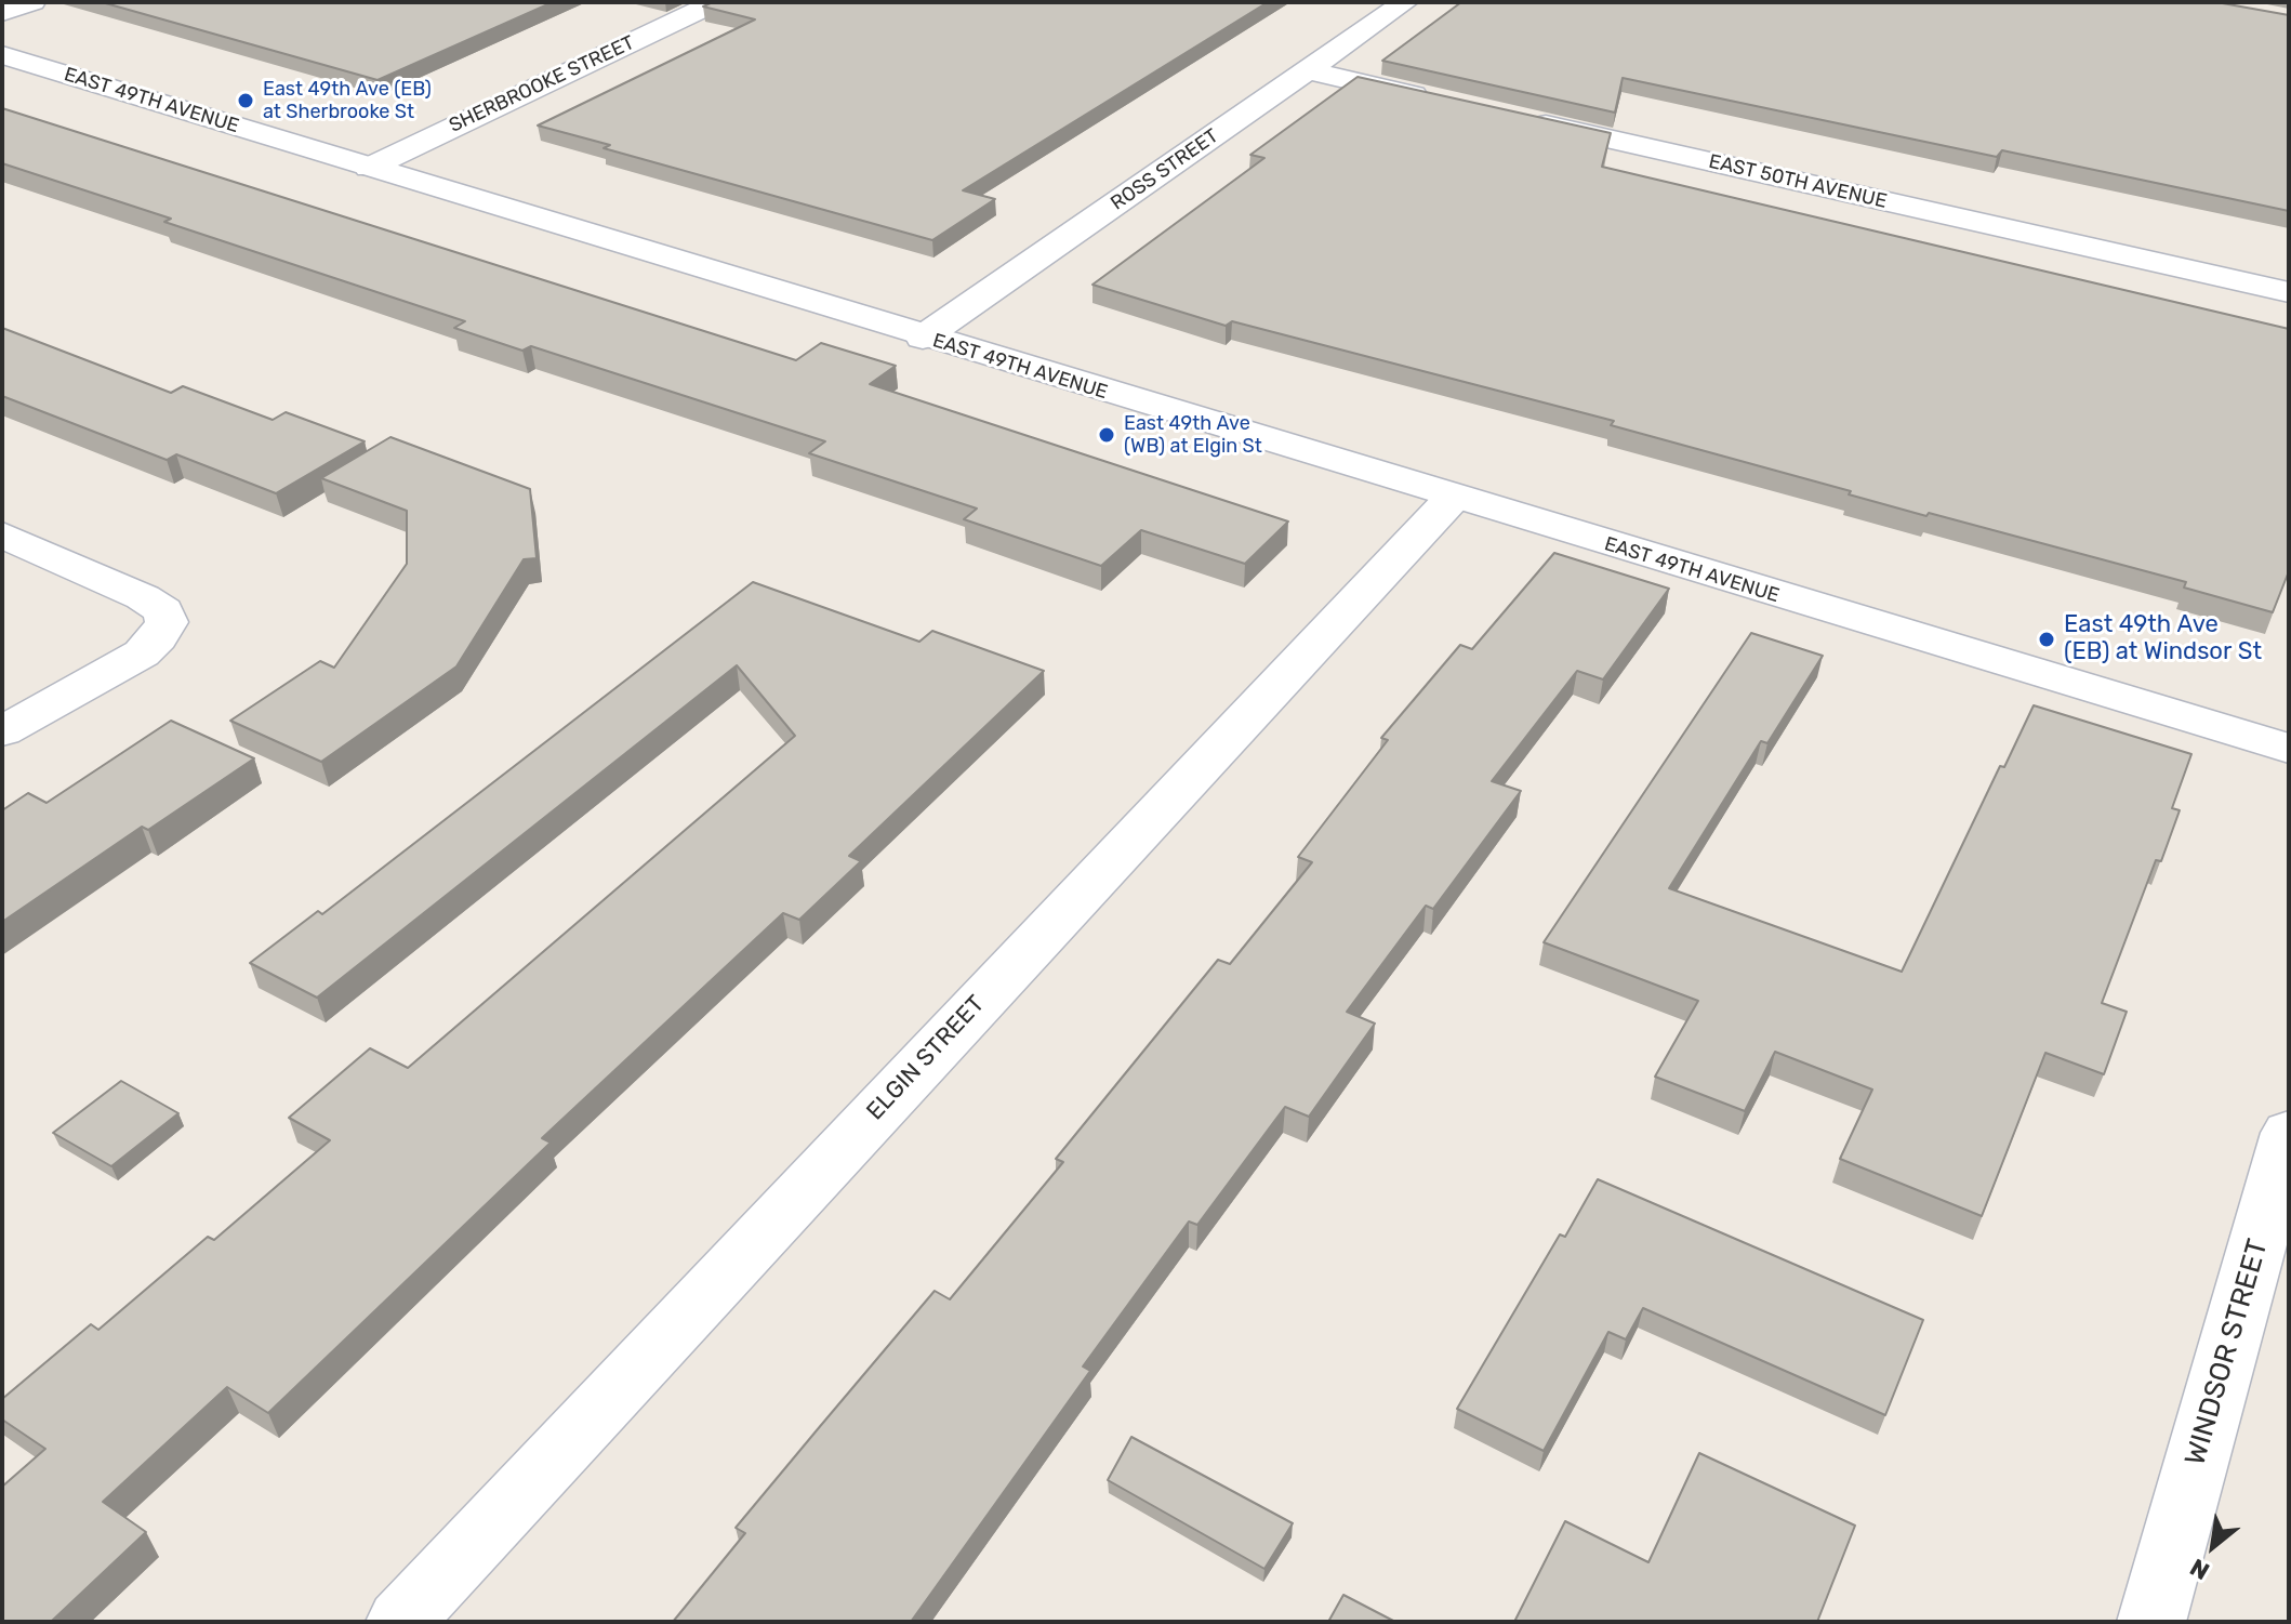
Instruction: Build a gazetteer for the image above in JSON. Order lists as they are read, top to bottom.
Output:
{
  "streets": {
    "street": [
      "SHERBROOKE STREET",
      "EAST 49TH AVENUE",
      "ROSS STREET",
      "EAST 50TH AVENUE",
      "ELGIN STREET",
      "WINDSOR STREET"
    ]
  },
  "crossings": [
    ["SHERBROOKE STREET", "EAST 49TH AVENUE"],
    ["EAST 49TH AVENUE", "ROSS STREET"],
    ["EAST 49TH AVENUE", "ELGIN STREET"]
  ],
  "places": ["East 49th Ave (EB) at Sherbrooke St", "East 49th Ave (WB) at Elgin St", "East 49th Ave (EB) at Windsor St"],
  "north": "bottom left"
}
